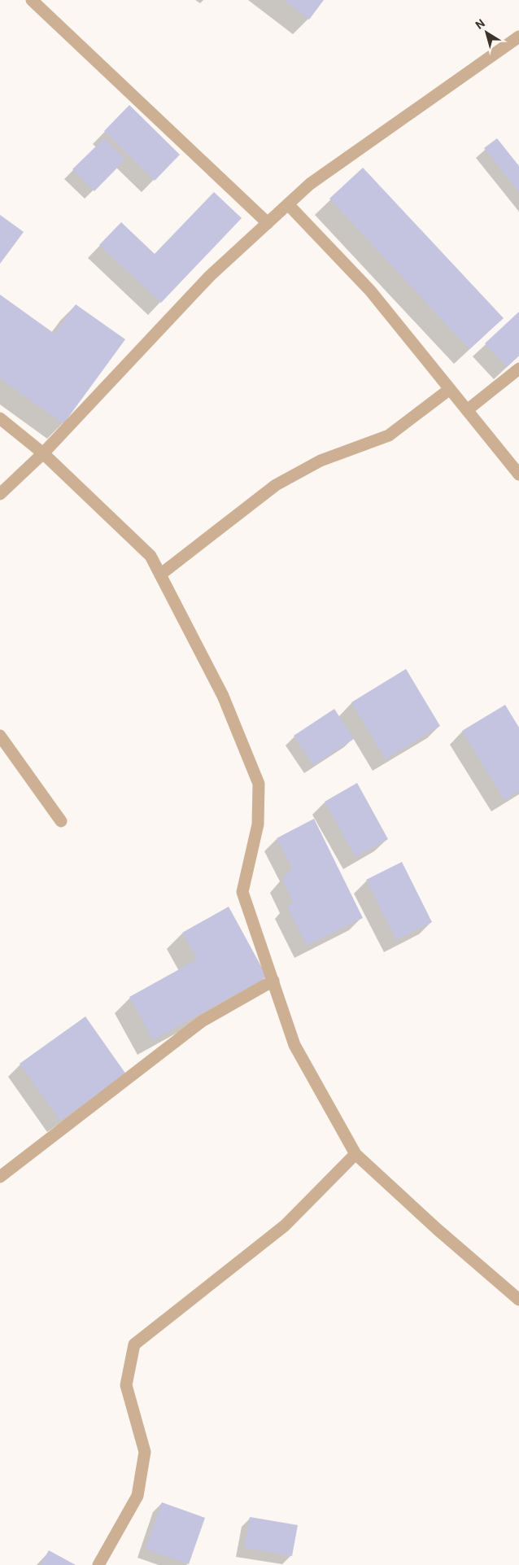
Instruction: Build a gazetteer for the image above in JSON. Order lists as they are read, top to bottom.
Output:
{
  "north": "top left"
}
